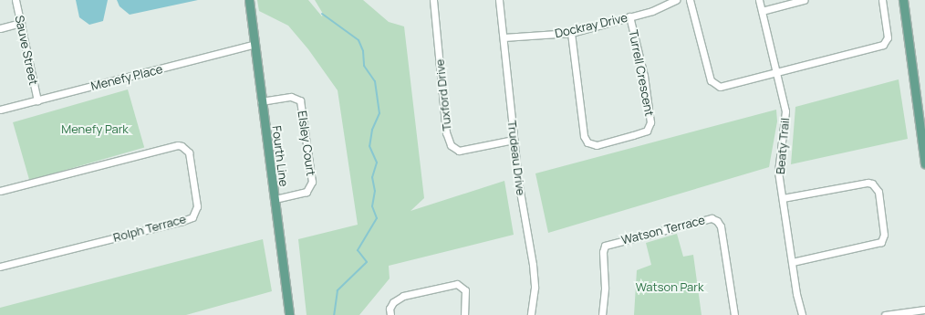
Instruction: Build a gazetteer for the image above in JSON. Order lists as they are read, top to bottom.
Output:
{
  "streets": {
    "main road": ["Fourth Line"],
    "street": [
      "Dockray Drive",
      "Sauve Street",
      "Turrell Crescent",
      "Menefy Place",
      "Tuxford Drive",
      "Elsley Court",
      "Beaty Trail",
      "Trudeau Drive",
      "Rolph Terrace",
      "Watson Terrace"
    ]
  },
  "crossings": [
    ["Dockray Drive", "Turrell Crescent"],
    ["Dockray Drive", "Trudeau Drive"],
    ["Sauve Street", "Menefy Place"],
    ["Menefy Place", "Fourth Line"],
    ["Tuxford Drive", "Trudeau Drive"],
    ["Elsley Court", "Fourth Line"]
  ],
  "parks": ["Menefy Park", "Watson Park"]
}
